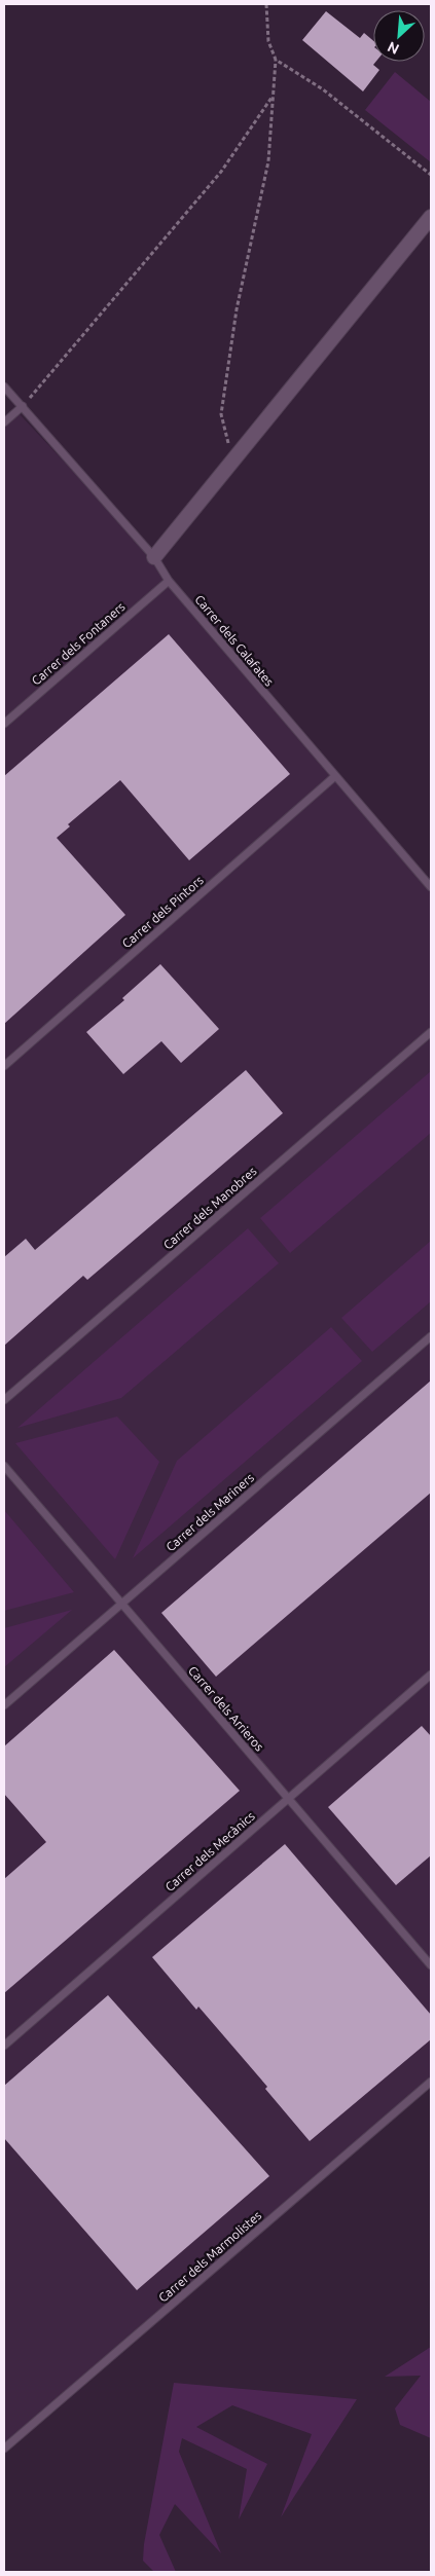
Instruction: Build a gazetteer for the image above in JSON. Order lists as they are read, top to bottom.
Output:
{
  "streets": {
    "lane": [
      "Carrer dels Calafates",
      "Carrer dels Fontaners",
      "Carrer dels Pintors",
      "Carrer dels Manobres",
      "Carrer dels Mariners",
      "Carrer dels Arrieros",
      "Carrer dels Mecànics",
      "Carrer dels Marmolistes"
    ]
  },
  "crossings": [
    ["Carrer dels Calafates", "Carrer dels Fontaners"],
    ["Carrer dels Calafates", "Carrer dels Pintors"],
    ["Carrer dels Mariners", "Carrer dels Arrieros"],
    ["Carrer dels Arrieros", "Carrer dels Mecànics"]
  ],
  "north": "bottom left"
}
